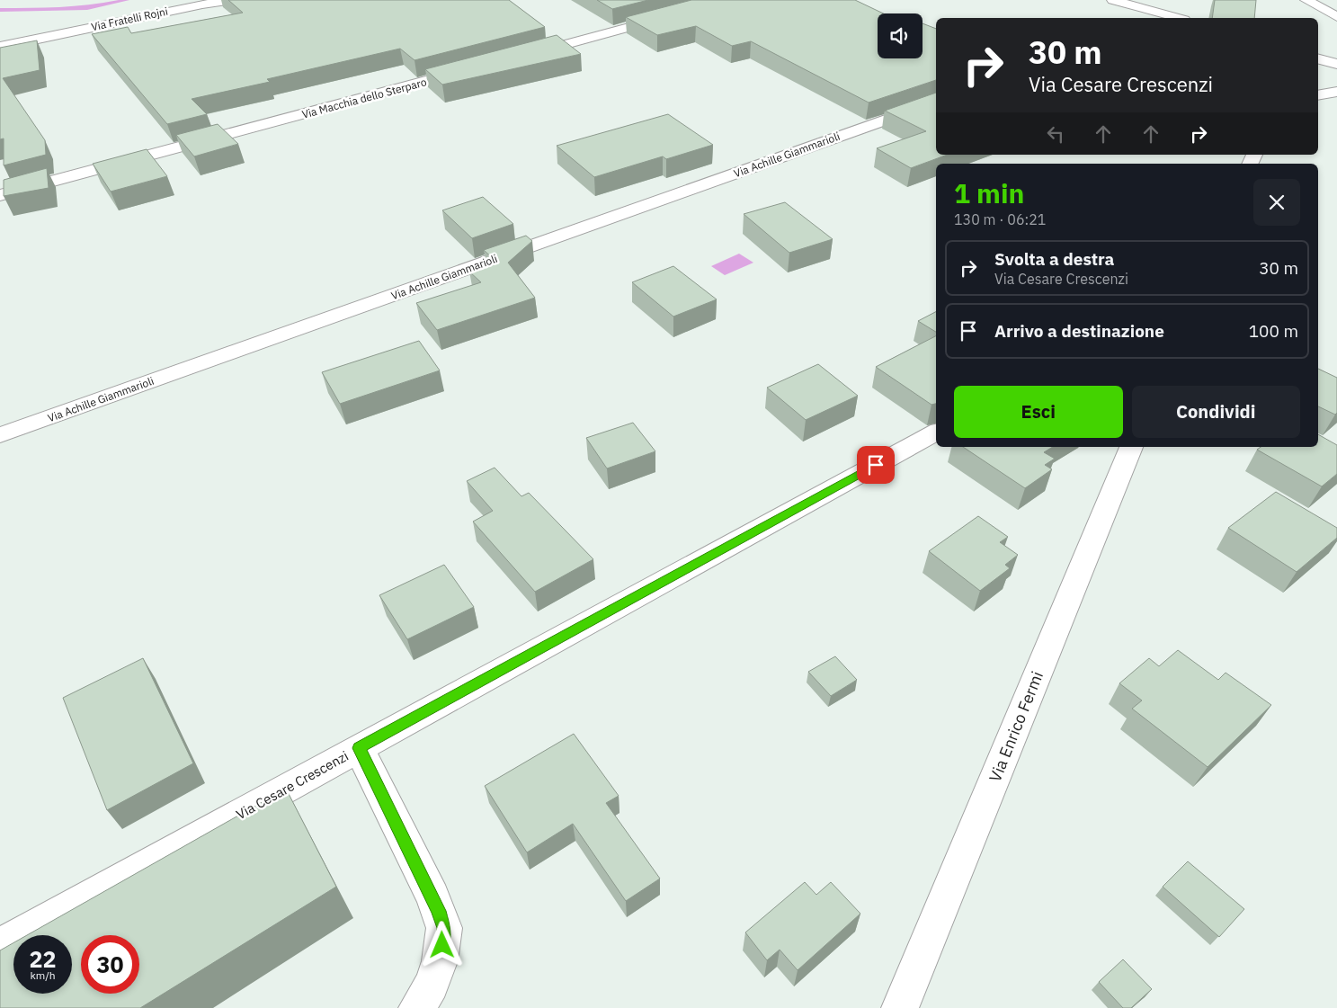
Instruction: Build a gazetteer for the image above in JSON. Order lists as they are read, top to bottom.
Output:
{
  "streets": {
    "street": [
      "Via Fratelli Rojni",
      "Via Macchia dello Sterparo",
      "Via Achille Giammarioli",
      "Via Enrico Fermi",
      "Via Cesare Crescenzi"
    ]
  },
  "page": {
    "turn": ["30 m", "Via Cesare Crescenzi"],
    "heading": ["1 min", "130 m · 06:21"],
    "list": [
      {
        "name": "Svolta a destra",
        "note": "Via Cesare Crescenzi",
        "value": "30 m"
      },
      {
        "name": "Arrivo a destinazione",
        "value": "100 m"
      }
    ],
    "buttons": ["Esci", "Condividi"],
    "speed": "22 km/h",
    "limit": "30"
  }
}
